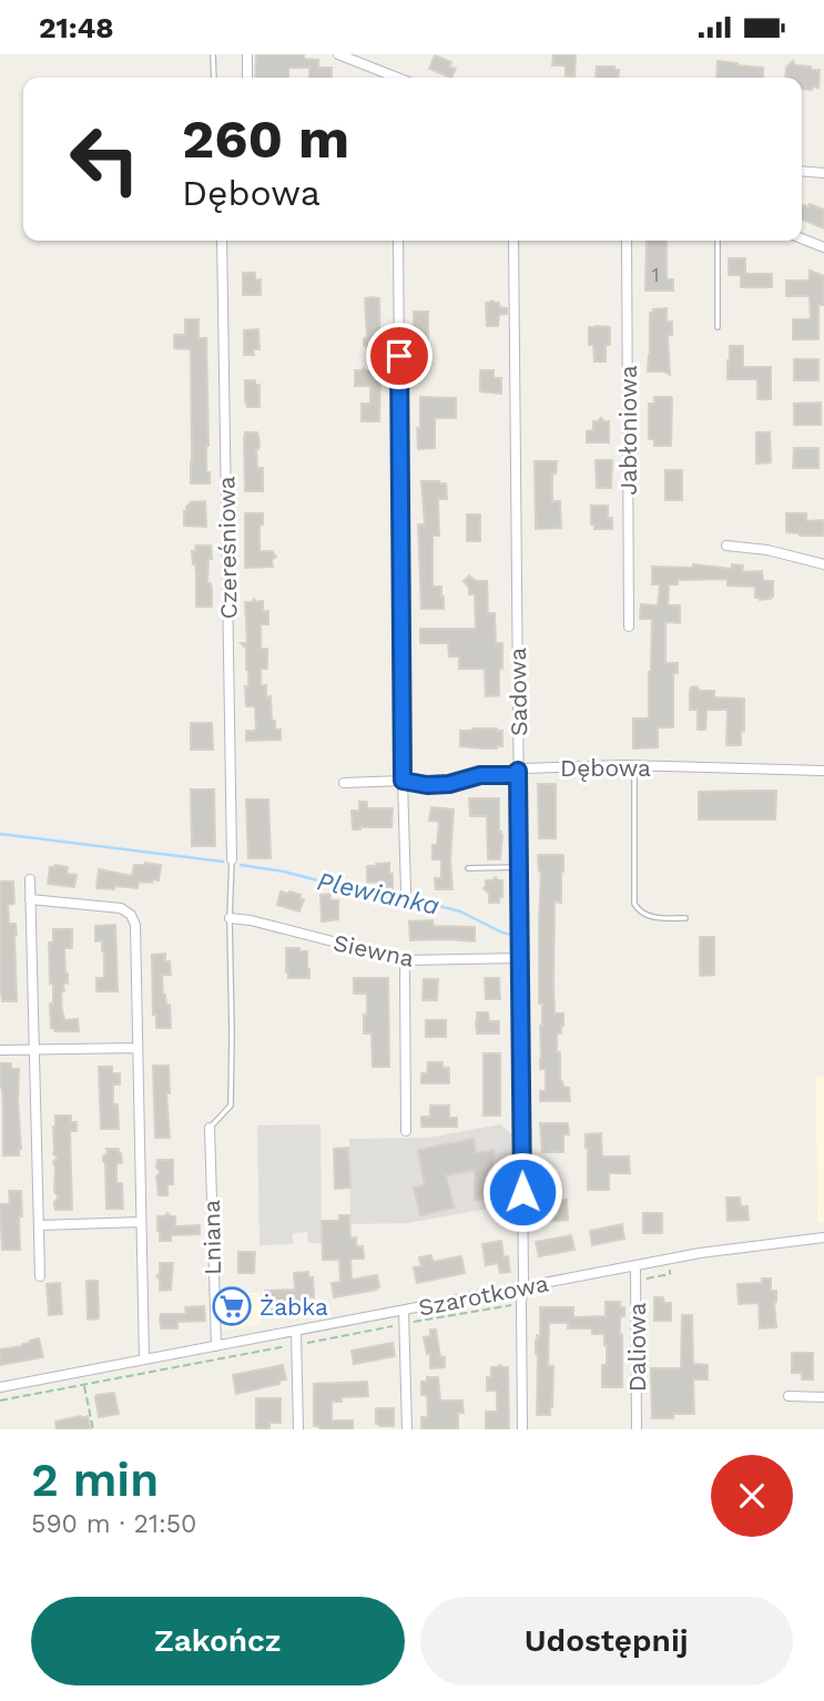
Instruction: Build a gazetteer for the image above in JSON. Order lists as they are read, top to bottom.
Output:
{
  "streets": {
    "street": [
      "Jabłoniowa",
      "Czereśniowa",
      "Sadowa",
      "Dębowa",
      "Siewna",
      "Lniana",
      "Szarotkowa",
      "Daliowa"
    ]
  },
  "crossings": [
    ["Sadowa", "Dębowa"],
    ["Sadowa", "Siewna"],
    ["Sadowa", "Szarotkowa"],
    ["Lniana", "Szarotkowa"],
    ["Szarotkowa", "Daliowa"]
  ],
  "water": ["Plewianka"],
  "places": {
    "supermarket": ["Żabka"]
  },
  "house_numbers": ["1"],
  "page": {
    "status": "21:48",
    "turn": ["260 m", "Dębowa"],
    "heading": ["2 min", "590 m · 21:50"],
    "buttons": ["Zakończ", "Udostępnij"]
  }
}
